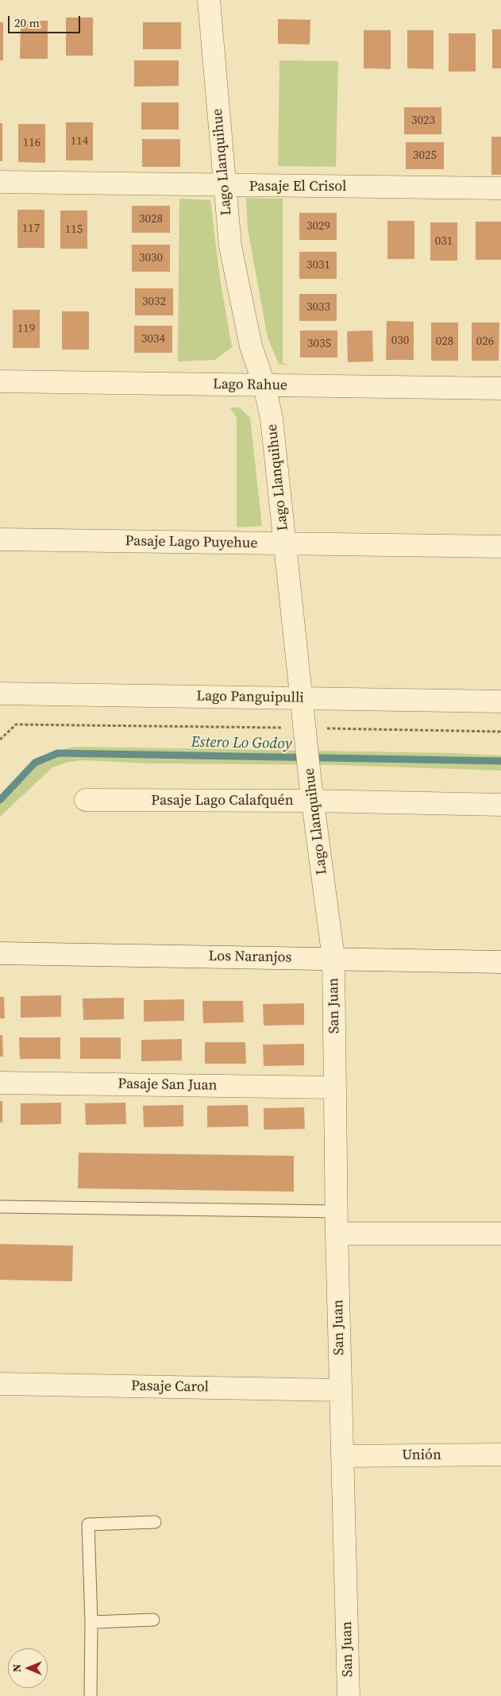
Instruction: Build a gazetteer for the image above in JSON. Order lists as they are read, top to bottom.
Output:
{
  "streets": {
    "street": [
      "Lago Llanquihue",
      "Pasaje El Crisol",
      "Lago Rahue",
      "Pasaje Lago Puyehue",
      "Lago Panguipulli",
      "Pasaje Lago Calafquén",
      "Los Naranjos",
      "San Juan",
      "Pasaje San Juan",
      "Pasaje Carol",
      "Unión"
    ]
  },
  "crossings": [
    ["Lago Llanquihue", "Pasaje El Crisol"],
    ["Lago Llanquihue", "Lago Rahue"],
    ["Lago Llanquihue", "Pasaje Lago Puyehue"],
    ["Lago Llanquihue", "Lago Panguipulli"],
    ["Lago Llanquihue", "Pasaje Lago Calafquén"],
    ["Lago Llanquihue", "Los Naranjos"],
    ["Lago Llanquihue", "San Juan"],
    ["Los Naranjos", "San Juan"],
    ["San Juan", "Pasaje San Juan"],
    ["San Juan", "Pasaje Carol"],
    ["San Juan", "Unión"]
  ],
  "water": ["Estero Lo Godoy"],
  "house_numbers": [
    "3023",
    "114",
    "116",
    "3025",
    "3028",
    "3029",
    "117",
    "115",
    "031",
    "3030",
    "3031",
    "3032",
    "3033",
    "119",
    "3034",
    "030",
    "028",
    "026",
    "3035"
  ],
  "scale_bar": "20 m",
  "north": "left"
}
